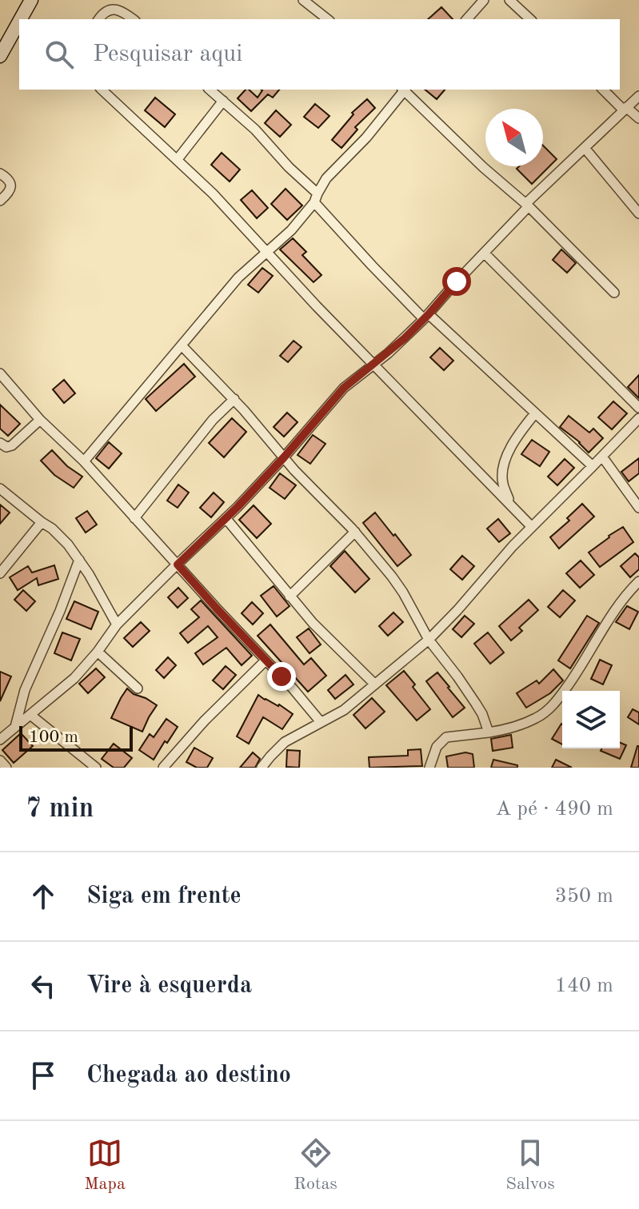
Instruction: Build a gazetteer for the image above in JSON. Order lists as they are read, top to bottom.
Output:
{
  "scale_bar": "100 m",
  "north": "top left",
  "page": {
    "search": "Pesquisar aqui",
    "scale": "100 m",
    "heading": ["7 min", "A pé · 490 m"],
    "list": [
      ["Siga em frente", "350 m"],
      ["Vire à esquerda", "140 m"],
      "Chegada ao destino"
    ],
    "nav": ["Mapa", "Rotas", "Salvos"]
  }
}
